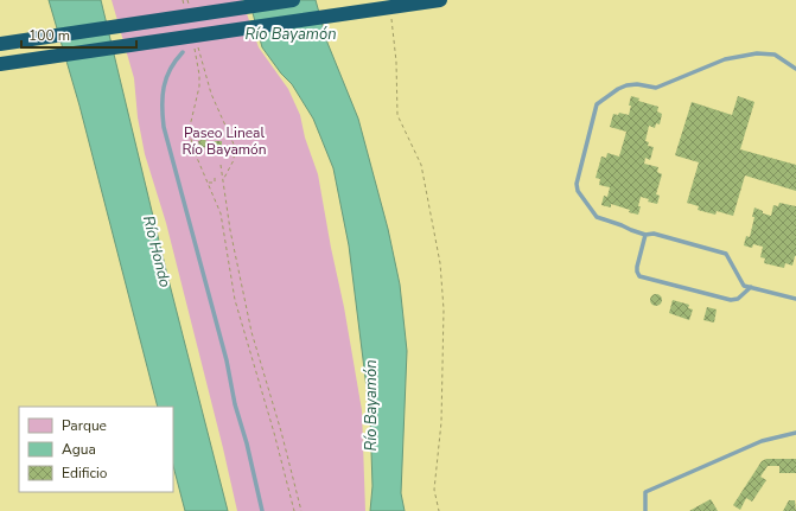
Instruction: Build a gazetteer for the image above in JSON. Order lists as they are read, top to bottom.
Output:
{
  "water": ["Río Bayamón", "Río Hondo"],
  "parks": ["Paseo Lineal Río Bayamón"],
  "legend": ["Parque", "Agua", "Edificio"],
  "scale_bar": "100 m"
}
